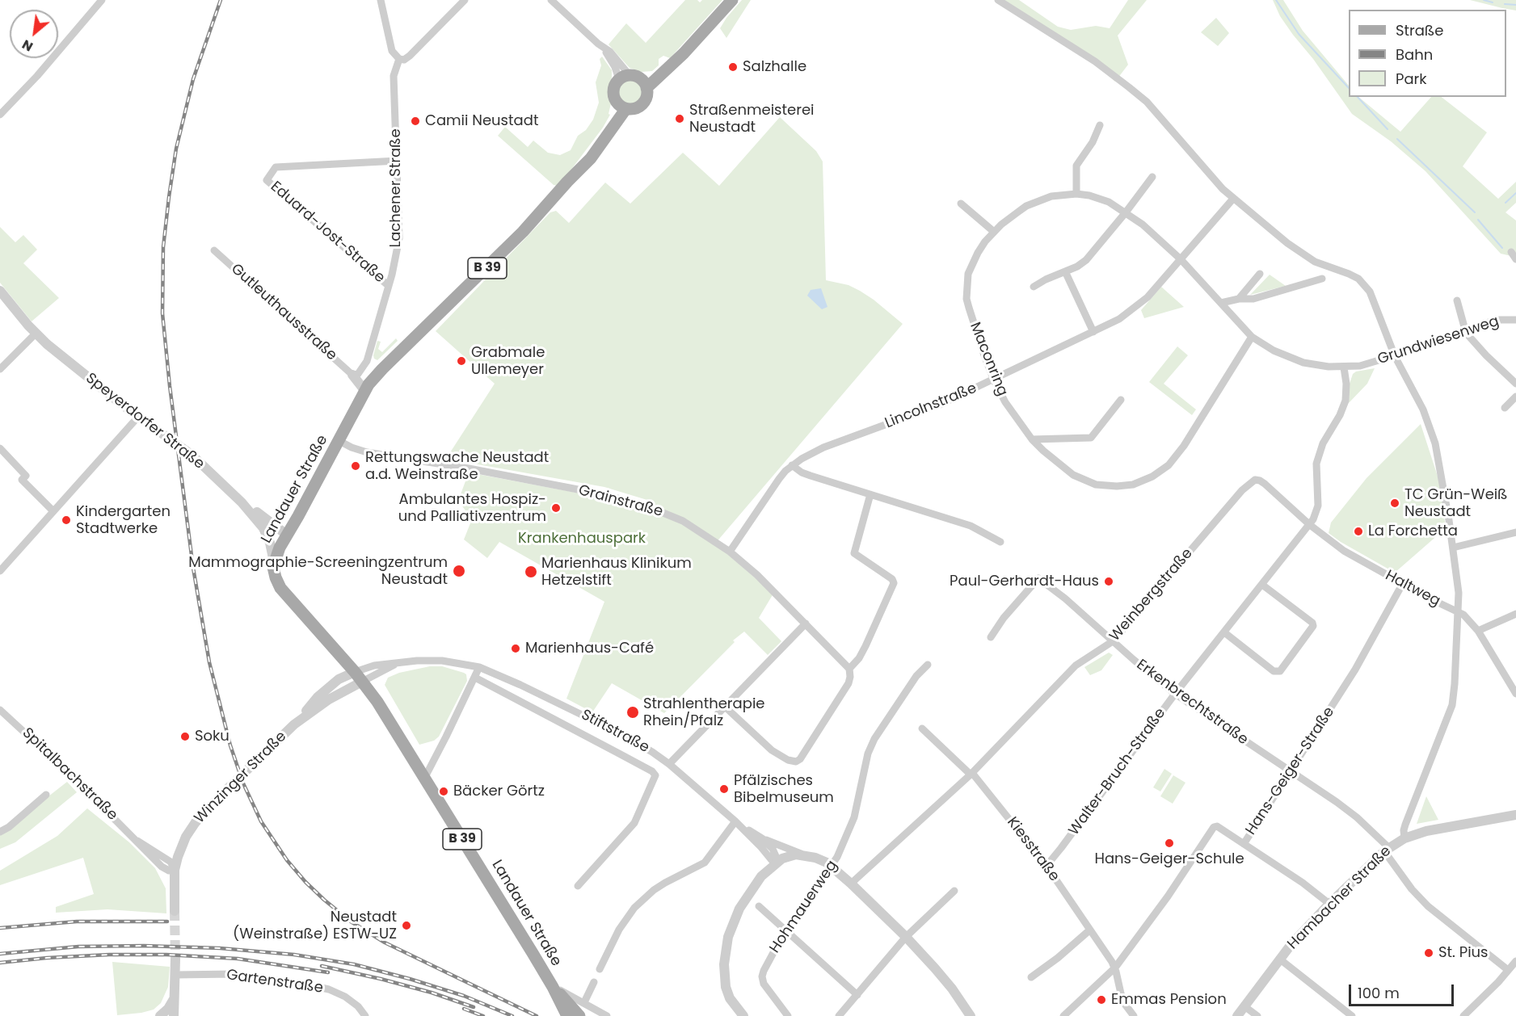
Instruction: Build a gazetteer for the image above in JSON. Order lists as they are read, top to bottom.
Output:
{
  "streets": {
    "main road": ["B 39", "Landauer Straße"],
    "street": [
      "Lachener Straße",
      "Eduard-Jost-Straße",
      "Gutleuthausstraße",
      "Grundwiesenweg",
      "Maconring",
      "Lincolnstraße",
      "Speyerdorfer Straße",
      "Grainstraße",
      "Haltweg",
      "Weinbergstraße",
      "Erkenbrechtstraße",
      "Stiftstraße",
      "Hans-Geiger-Straße",
      "Walter-Bruch-Straße",
      "Spitalbachstraße",
      "Winzinger Straße",
      "Kiesstraße",
      "Hambacher Straße",
      "Hohmauerweg",
      "Gartenstraße"
    ]
  },
  "crossings": [
    ["Lachener Straße", "Eduard-Jost-Straße"],
    ["Grundwiesenweg", "Maconring"],
    ["Maconring", "Lincolnstraße"],
    ["Lincolnstraße", "Grainstraße"],
    ["Speyerdorfer Straße", "Landauer Straße"],
    ["Landauer Straße", "Grainstraße"],
    ["Landauer Straße", "Stiftstraße"],
    ["Landauer Straße", "Winzinger Straße"],
    ["Haltweg", "Weinbergstraße"],
    ["Haltweg", "Hans-Geiger-Straße"],
    ["Haltweg", "Walter-Bruch-Straße"],
    ["Haltweg", "Hambacher Straße"],
    ["Weinbergstraße", "Erkenbrechtstraße"],
    ["Weinbergstraße", "Walter-Bruch-Straße"],
    ["Weinbergstraße", "Kiesstraße"],
    ["Erkenbrechtstraße", "Hans-Geiger-Straße"],
    ["Erkenbrechtstraße", "Walter-Bruch-Straße"],
    ["Erkenbrechtstraße", "Hambacher Straße"],
    ["Stiftstraße", "Winzinger Straße"],
    ["Hans-Geiger-Straße", "Kiesstraße"],
    ["Walter-Bruch-Straße", "Kiesstraße"],
    ["Spitalbachstraße", "Winzinger Straße"]
  ],
  "parks": ["Krankenhauspark"],
  "places": [
    "Salzhalle",
    "Straßenmeisterei Neustadt",
    "Camii Neustadt",
    "Grabmale Ullemeyer",
    "Rettungswache Neustadt a.d. Weinstraße",
    "TC Grün-Weiß Neustadt",
    "Ambulantes Hospiz- und Palliativzentrum",
    "Kindergarten Stadtwerke",
    "La Forchetta",
    "Mammographie-Screeningzentrum Neustadt",
    "Marienhaus Klinikum Hetzelstift",
    "Paul-Gerhardt-Haus",
    "Marienhaus-Café",
    "Strahlentherapie Rhein/Pfalz",
    "Soku",
    "Pfälzisches Bibelmuseum",
    "Bäcker Görtz",
    "Hans-Geiger-Schule",
    "Neustadt (Weinstraße) ESTW-UZ",
    "St. Pius",
    "Emmas Pension"
  ],
  "legend": ["Straße", "Bahn", "Park"],
  "scale_bar": "100 m",
  "north": "bottom left"
}
